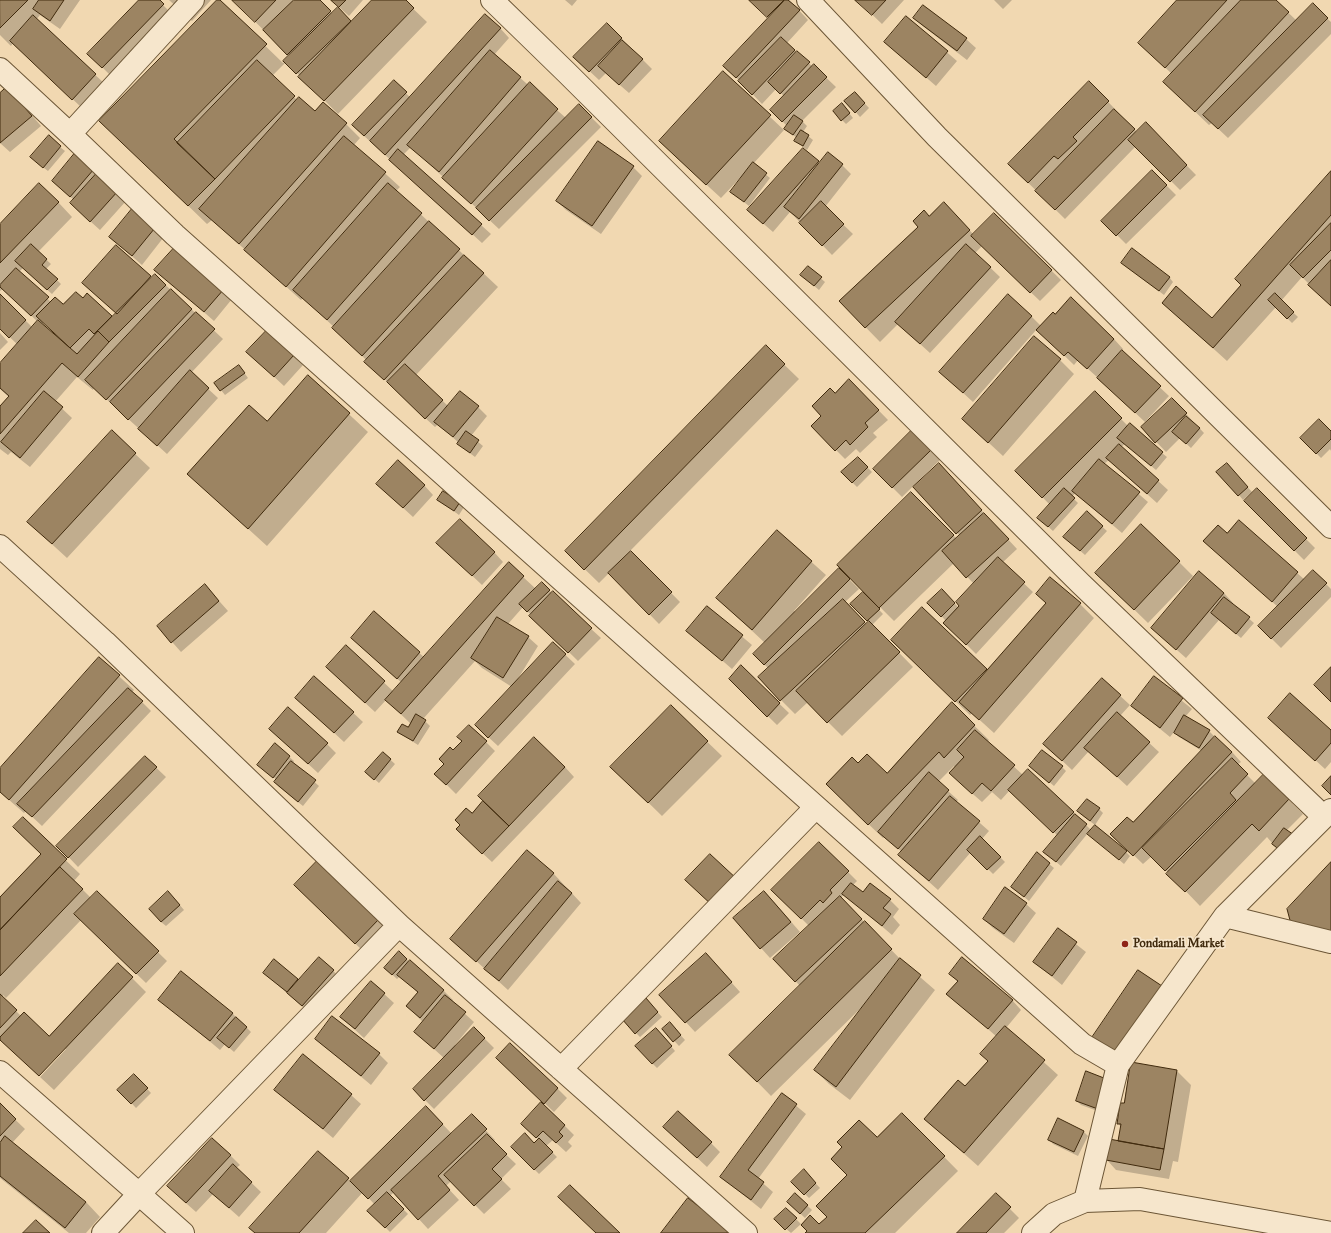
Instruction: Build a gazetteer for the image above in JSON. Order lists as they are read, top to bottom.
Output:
{
  "places": ["Pondamali Market"]
}
